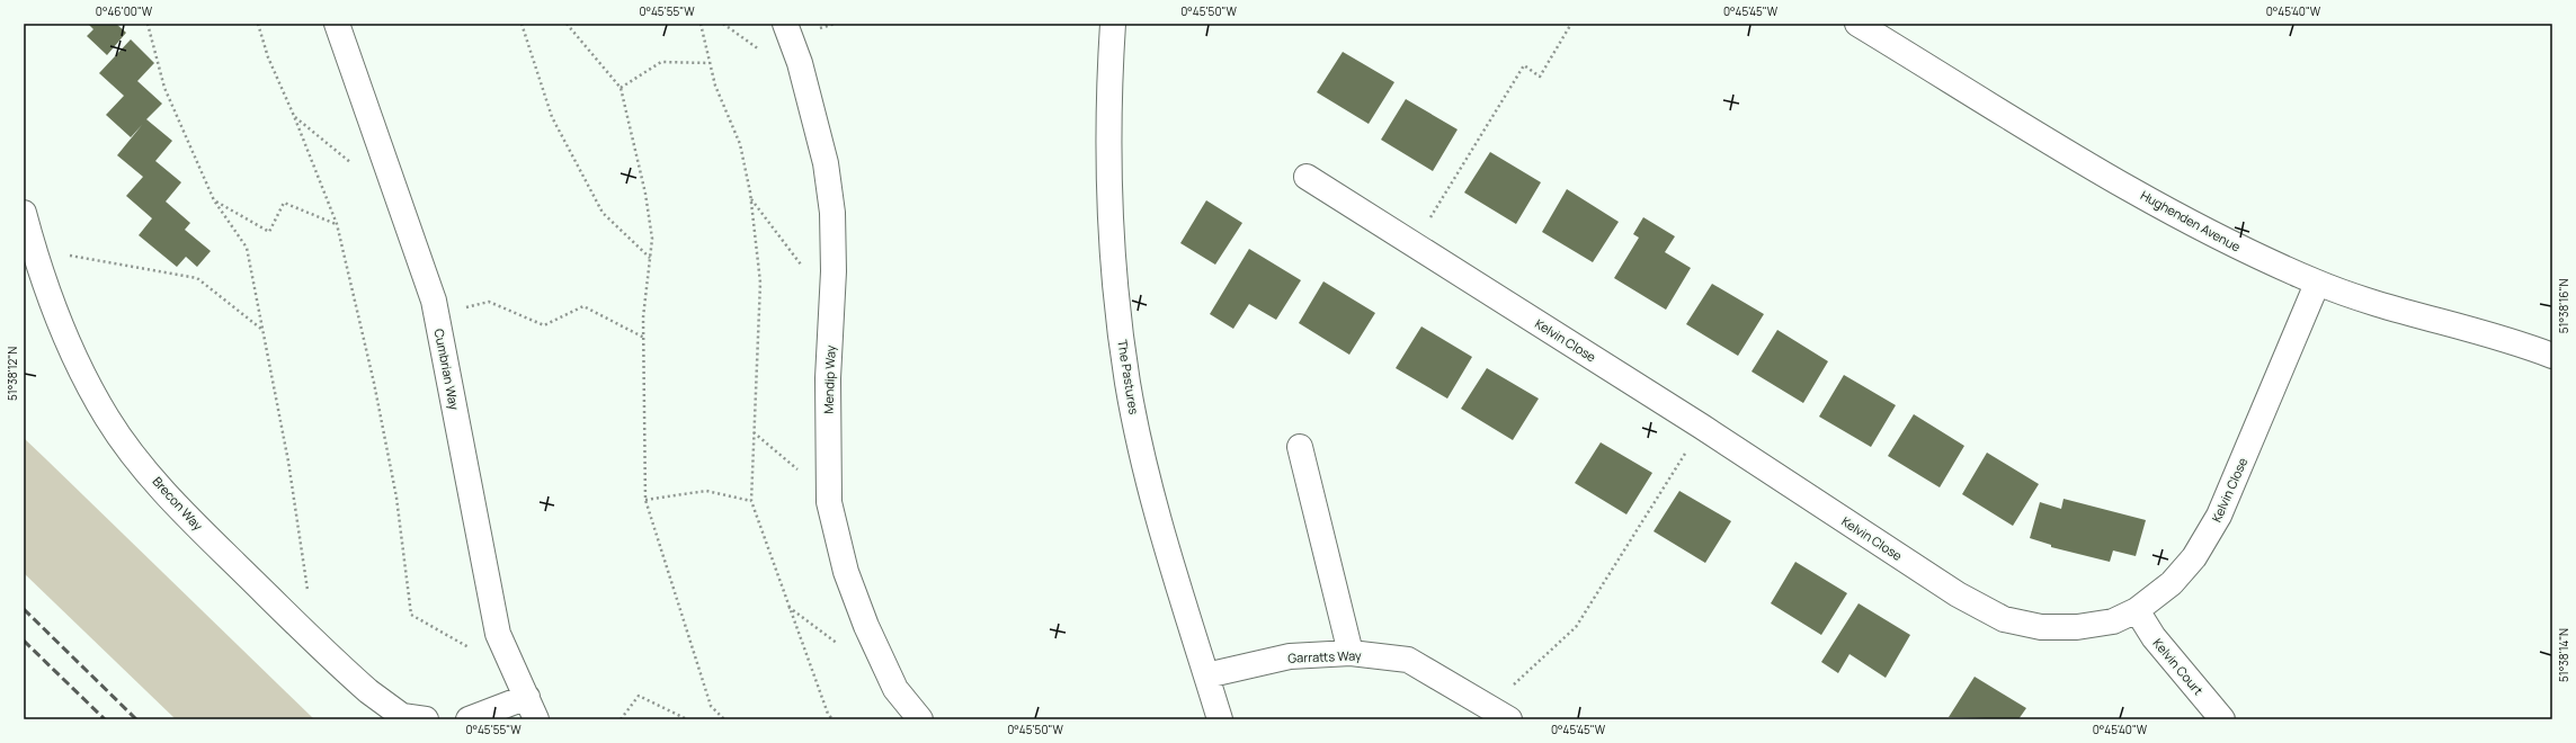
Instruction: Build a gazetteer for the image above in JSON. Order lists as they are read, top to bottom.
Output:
{
  "streets": {
    "street": [
      "Hughenden Avenue",
      "Kelvin Close",
      "Cumbrian Way",
      "The Pastures",
      "Mendip Way",
      "Brecon Way",
      "Garratts Way",
      "Kelvin Court"
    ]
  },
  "crossings": [
    ["Hughenden Avenue", "Kelvin Close"],
    ["Kelvin Close", "Kelvin Court"],
    ["The Pastures", "Garratts Way"]
  ],
  "coordinates": [
    "0°46'00\"W",
    "0°45'55\"W",
    "0°45'50\"W",
    "0°45'45\"W",
    "0°45'40\"W",
    "51°38'16\"N",
    "51°38'12\"N",
    "51°38'14\"N"
  ]
}
